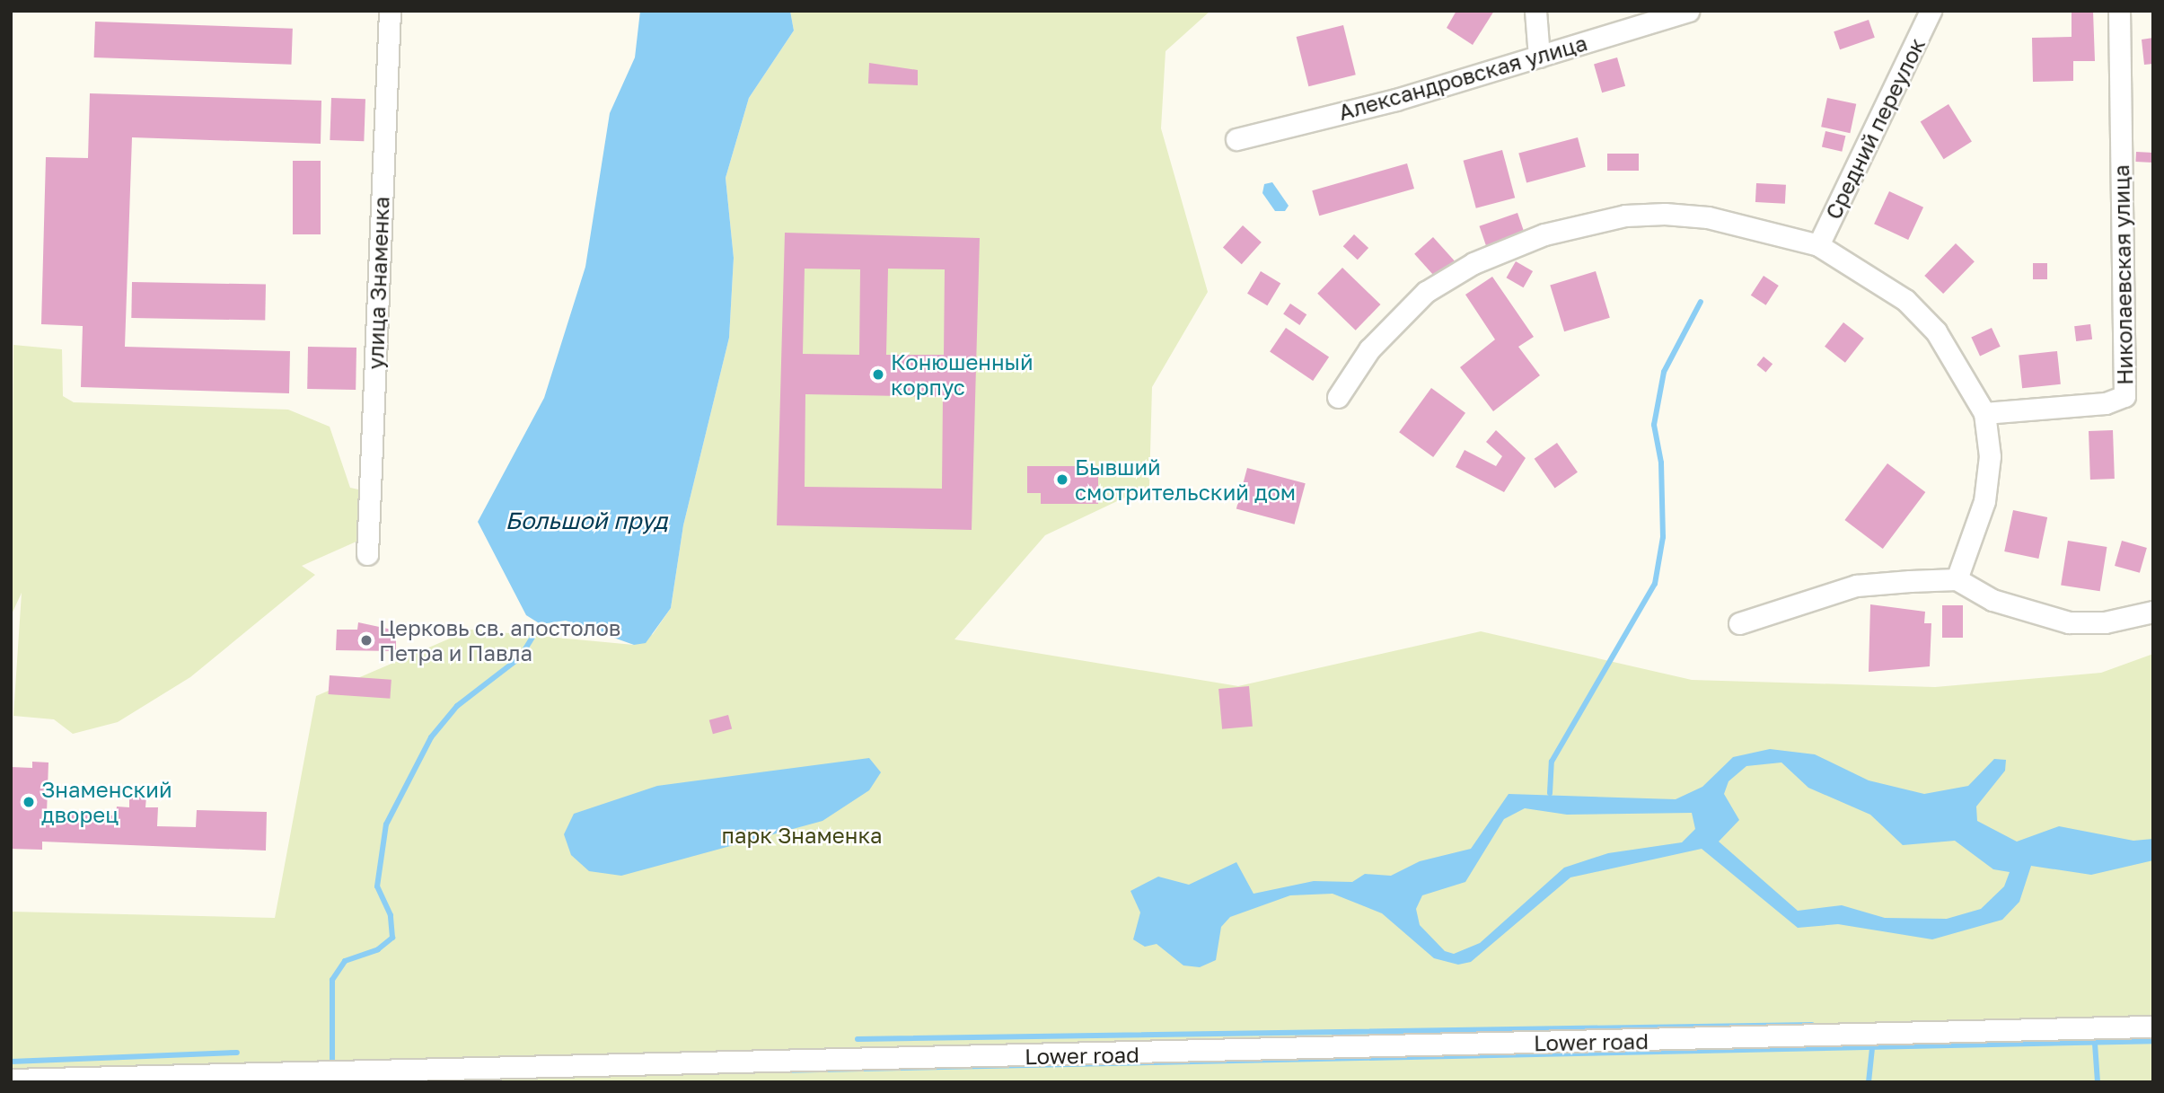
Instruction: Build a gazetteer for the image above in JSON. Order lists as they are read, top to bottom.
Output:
{
  "streets": {
    "street": [
      "Александровская улица",
      "Средний переулок",
      "Николаевская улица",
      "улица Знаменка",
      "Lower road"
    ]
  },
  "water": ["Большой пруд"],
  "parks": ["парк Знаменка"],
  "places": [
    "Конюшенный корпус",
    "Бывший смотрительский дом",
    "Церковь св. апостолов Петра и Павла",
    "Знаменский дворец"
  ]
}
